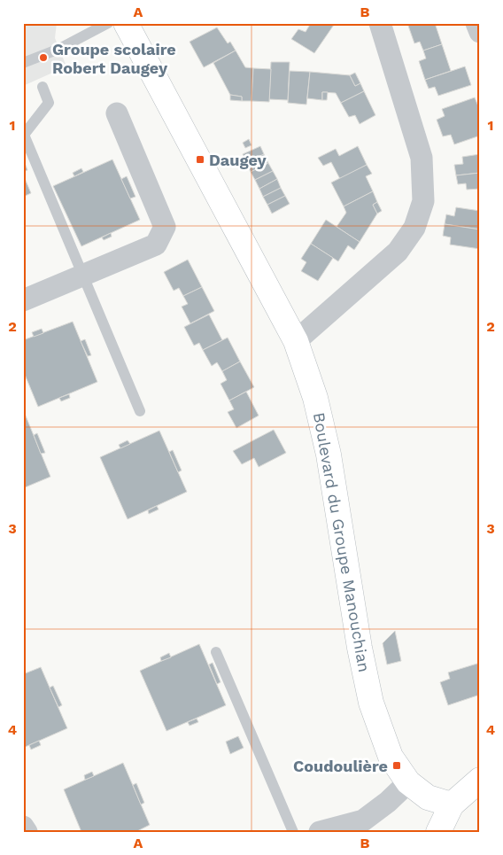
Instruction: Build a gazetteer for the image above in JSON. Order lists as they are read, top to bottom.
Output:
{
  "streets": {
    "street": ["Boulevard du Groupe Manouchian"]
  },
  "places": {
    "other": ["Groupe scolaire Robert Daugey"],
    "transit": ["Daugey", "Coudoulière"]
  },
  "grid": {
    "columns": ["A", "B"],
    "rows": [
      "1",
      "2",
      "3",
      "4"
    ]
  }
}
